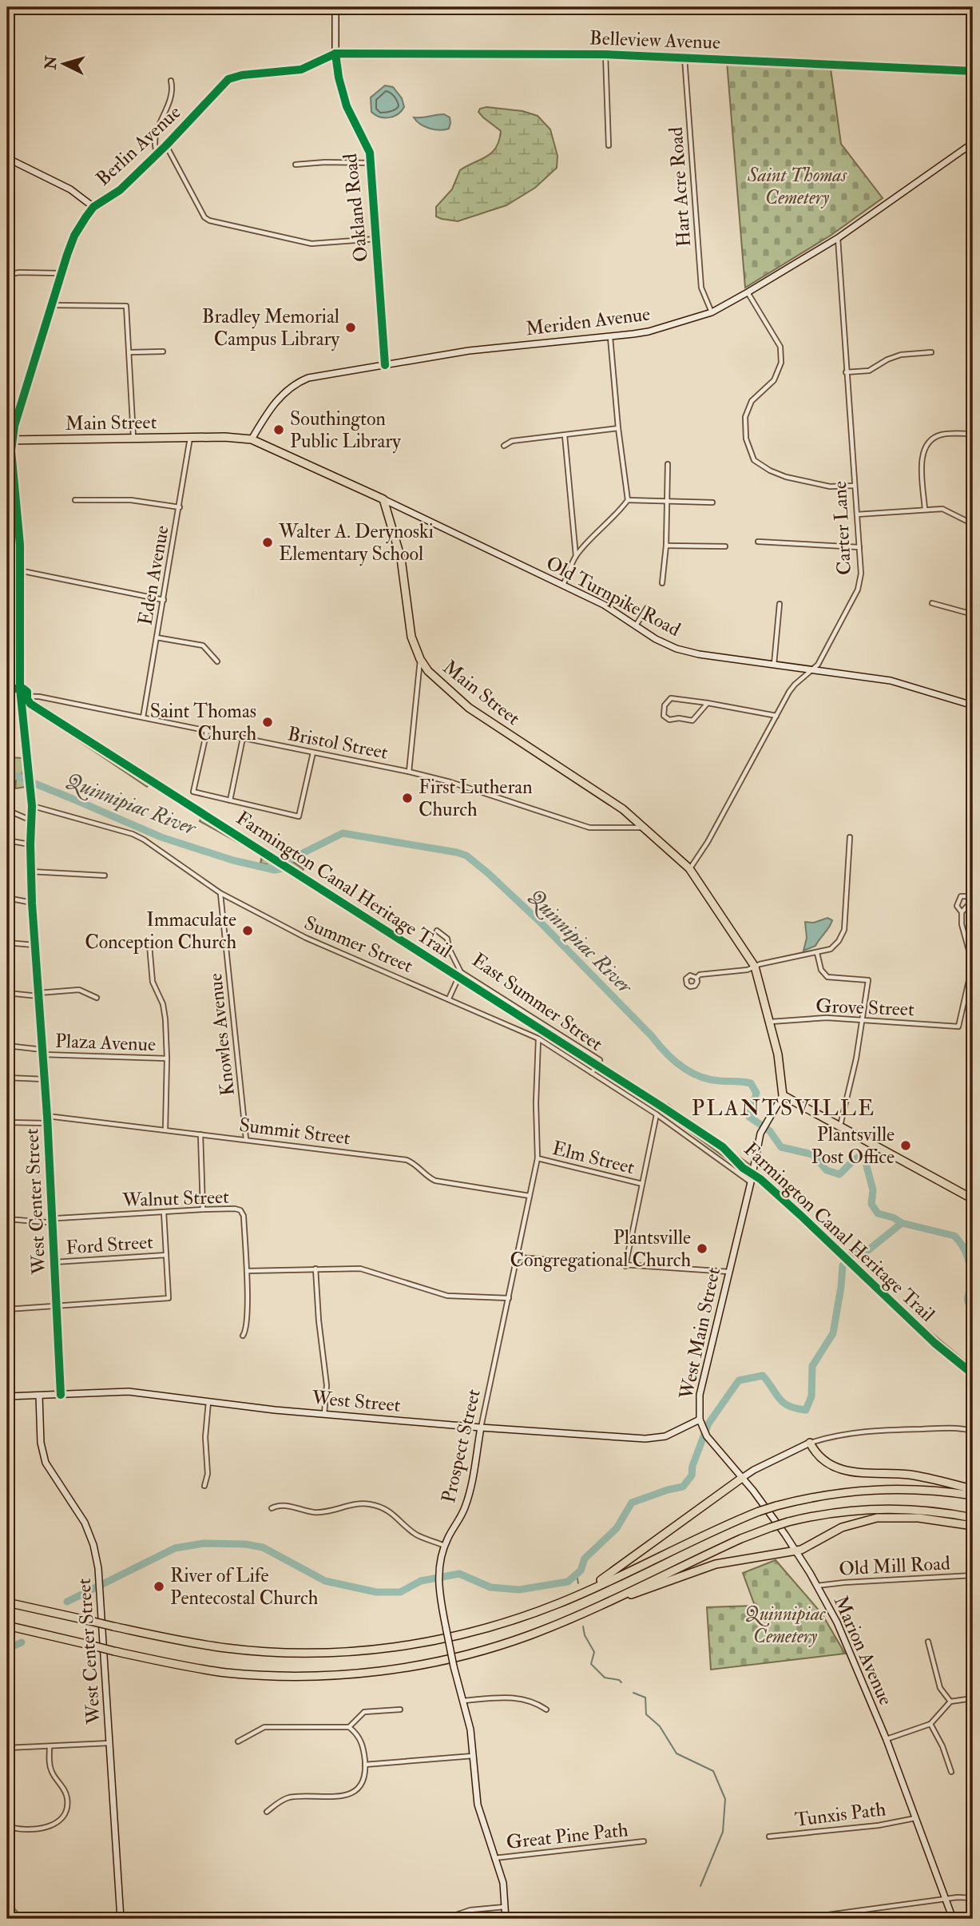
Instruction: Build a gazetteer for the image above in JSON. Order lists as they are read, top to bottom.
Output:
{
  "streets": {
    "highway": ["Main Street"],
    "main road": [
      "Berlin Avenue",
      "Oakland Road",
      "Meriden Avenue",
      "Old Turnpike Road",
      "West Center Street",
      "West Main Street",
      "West Street",
      "Prospect Street",
      "Marion Avenue"
    ],
    "street": [
      "Belleview Avenue",
      "Hart Acre Road",
      "Carter Lane",
      "Eden Avenue",
      "Bristol Street",
      "Summer Street",
      "East Summer Street",
      "Grove Street",
      "Knowles Avenue",
      "Plaza Avenue",
      "Summit Street",
      "Elm Street",
      "Walnut Street",
      "Ford Street",
      "Old Mill Road",
      "Tunxis Path",
      "Great Pine Path"
    ],
    "cycle path": ["Farmington Canal Heritage Trail"]
  },
  "crossings": [
    ["Belleview Avenue", "Berlin Avenue"],
    ["Belleview Avenue", "Hart Acre Road"],
    ["Belleview Avenue", "Oakland Road"],
    ["Berlin Avenue", "Oakland Road"],
    ["Berlin Avenue", "Main Street"],
    ["Berlin Avenue", "West Center Street"],
    ["Hart Acre Road", "Meriden Avenue"],
    ["Oakland Road", "Meriden Avenue"],
    ["Meriden Avenue", "Main Street"],
    ["Meriden Avenue", "Carter Lane"],
    ["Main Street", "Carter Lane"],
    ["Main Street", "Eden Avenue"],
    ["Main Street", "Old Turnpike Road"],
    ["Main Street", "Bristol Street"],
    ["Main Street", "Grove Street"],
    ["Main Street", "West Main Street"],
    ["Carter Lane", "Old Turnpike Road"],
    ["Eden Avenue", "Bristol Street"],
    ["Bristol Street", "West Center Street"],
    ["Summer Street", "East Summer Street"],
    ["Summer Street", "Knowles Avenue"],
    ["Summer Street", "West Center Street"],
    ["Summer Street", "West Main Street"],
    ["Summer Street", "Prospect Street"],
    ["Knowles Avenue", "Summit Street"],
    ["Plaza Avenue", "West Center Street"],
    ["Summit Street", "West Center Street"],
    ["Summit Street", "Prospect Street"],
    ["Elm Street", "Prospect Street"],
    ["Walnut Street", "West Center Street"],
    ["West Center Street", "Ford Street"],
    ["West Center Street", "West Street"],
    ["West Main Street", "West Street"],
    ["West Main Street", "Marion Avenue"],
    ["West Street", "Prospect Street"],
    ["West Street", "Marion Avenue"],
    ["Prospect Street", "Great Pine Path"],
    ["Old Mill Road", "Marion Avenue"],
    ["Marion Avenue", "Tunxis Path"]
  ],
  "districts": ["PLANTSVILLE"],
  "water": ["Quinnipiac River"],
  "parks": ["Saint Thomas Cemetery", "Quinnipiac Cemetery"],
  "places": [
    "Bradley Memorial Campus Library",
    "Southington Public Library",
    "Walter A. Derynoski Elementary School",
    "Saint Thomas Church",
    "First Lutheran Church",
    "Immaculate Conception Church",
    "Plantsville Post Office",
    "Plantsville Congregational Church",
    "River of Life Pentecostal Church"
  ],
  "north": "left"
}
